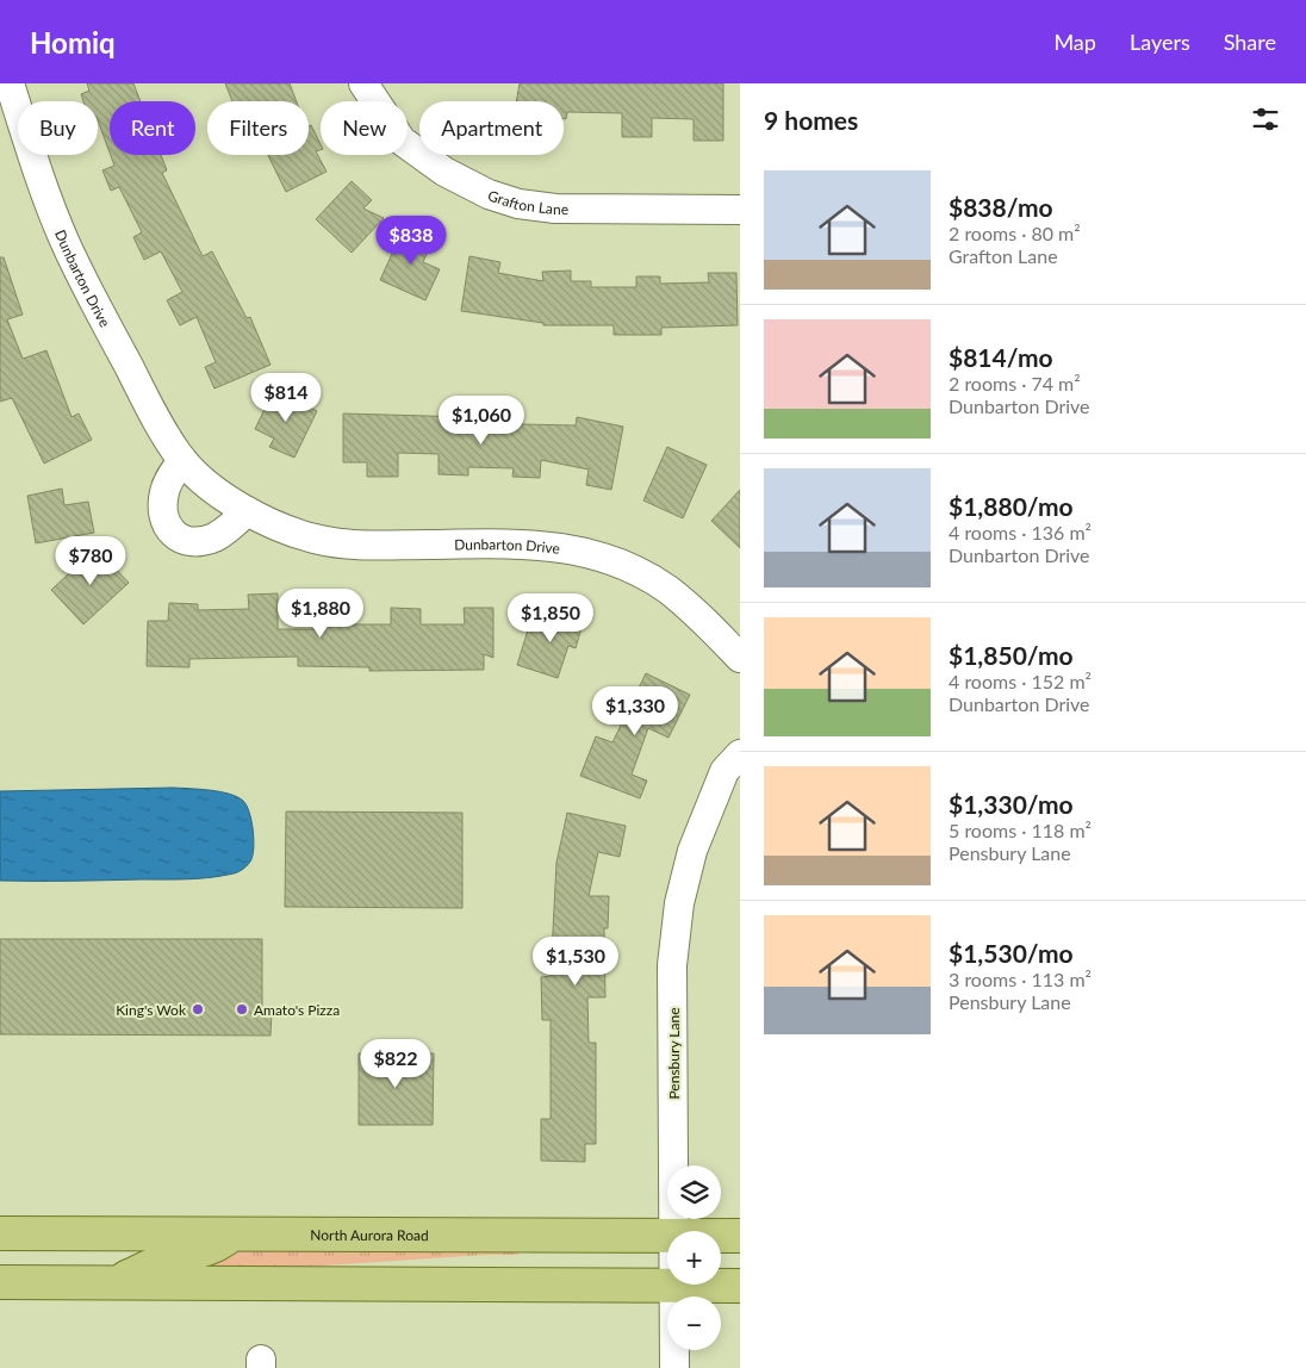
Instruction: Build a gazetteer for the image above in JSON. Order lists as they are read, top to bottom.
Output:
{
  "streets": {
    "main road": ["North Aurora Road"],
    "street": ["Grafton Lane", "Dunbarton Drive", "Pensbury Lane"]
  },
  "places": ["King's Wok", "Amato's Pizza"],
  "page": {
    "header": "Homiq",
    "nav": ["Map", "Layers", "Share"],
    "heading": "9 homes",
    "chip": [
      "Buy",
      "Rent",
      "Filters",
      "New",
      "Apartment"
    ],
    "list": [
      {
        "name": "$838/mo",
        "note": "2 rooms · 80 m² · Grafton Lane"
      },
      {
        "name": "$814/mo",
        "note": "2 rooms · 74 m² · Dunbarton Drive"
      },
      {
        "name": "$1,880/mo",
        "note": "4 rooms · 136 m² · Dunbarton Drive"
      },
      {
        "name": "$1,850/mo",
        "note": "4 rooms · 152 m² · Dunbarton Drive"
      },
      {
        "name": "$1,330/mo",
        "note": "5 rooms · 118 m² · Pensbury Lane"
      },
      {
        "name": "$1,530/mo",
        "note": "3 rooms · 113 m² · Pensbury Lane"
      }
    ],
    "price": [
      "$838",
      "$814",
      "$1,060",
      "$780",
      "$1,880",
      "$1,850",
      "$1,330",
      "$1,530",
      "$822"
    ],
    "map_buttons": ["+", "−"]
  }
}
